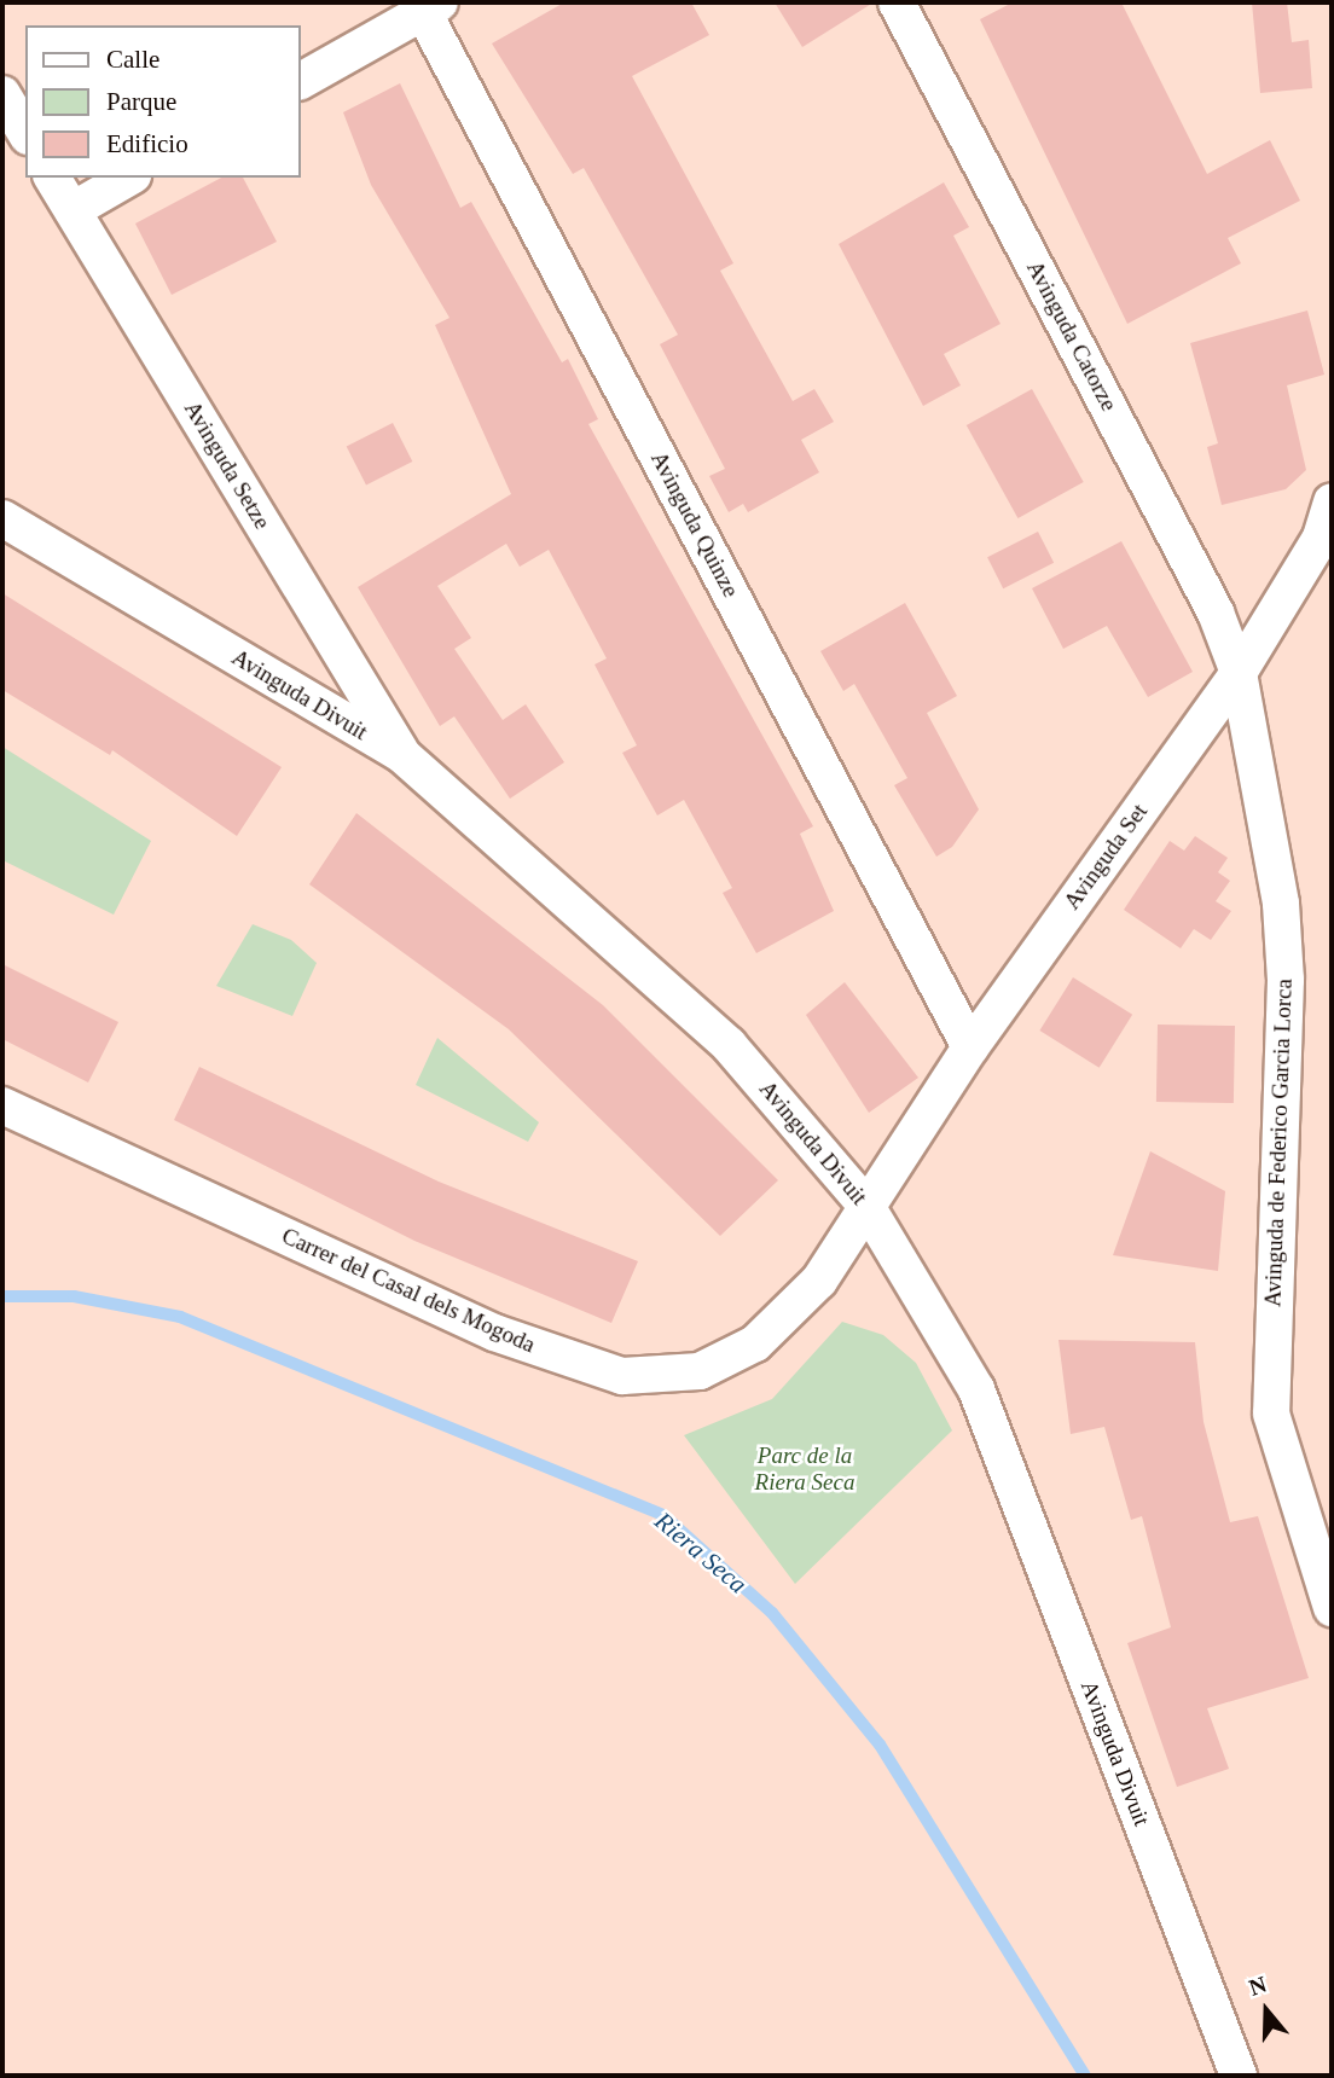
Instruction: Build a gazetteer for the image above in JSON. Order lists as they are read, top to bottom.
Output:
{
  "streets": {
    "street": [
      "Avinguda Catorze",
      "Avinguda Setze",
      "Avinguda Quinze",
      "Avinguda Divuit",
      "Avinguda Set",
      "Avinguda de Federico Garcia Lorca",
      "Carrer del Casal dels Mogoda"
    ]
  },
  "crossings": [
    ["Avinguda Catorze", "Avinguda Set"],
    ["Avinguda Catorze", "Avinguda de Federico Garcia Lorca"],
    ["Avinguda Setze", "Avinguda Divuit"],
    ["Avinguda Quinze", "Avinguda Set"],
    ["Avinguda Divuit", "Avinguda Set"],
    ["Avinguda Divuit", "Carrer del Casal dels Mogoda"],
    ["Avinguda Set", "Avinguda de Federico Garcia Lorca"],
    ["Avinguda Set", "Carrer del Casal dels Mogoda"]
  ],
  "water": ["Riera Seca"],
  "parks": ["Parc de la Riera Seca"],
  "legend": ["Calle", "Parque", "Edificio"],
  "north": "top"
}
